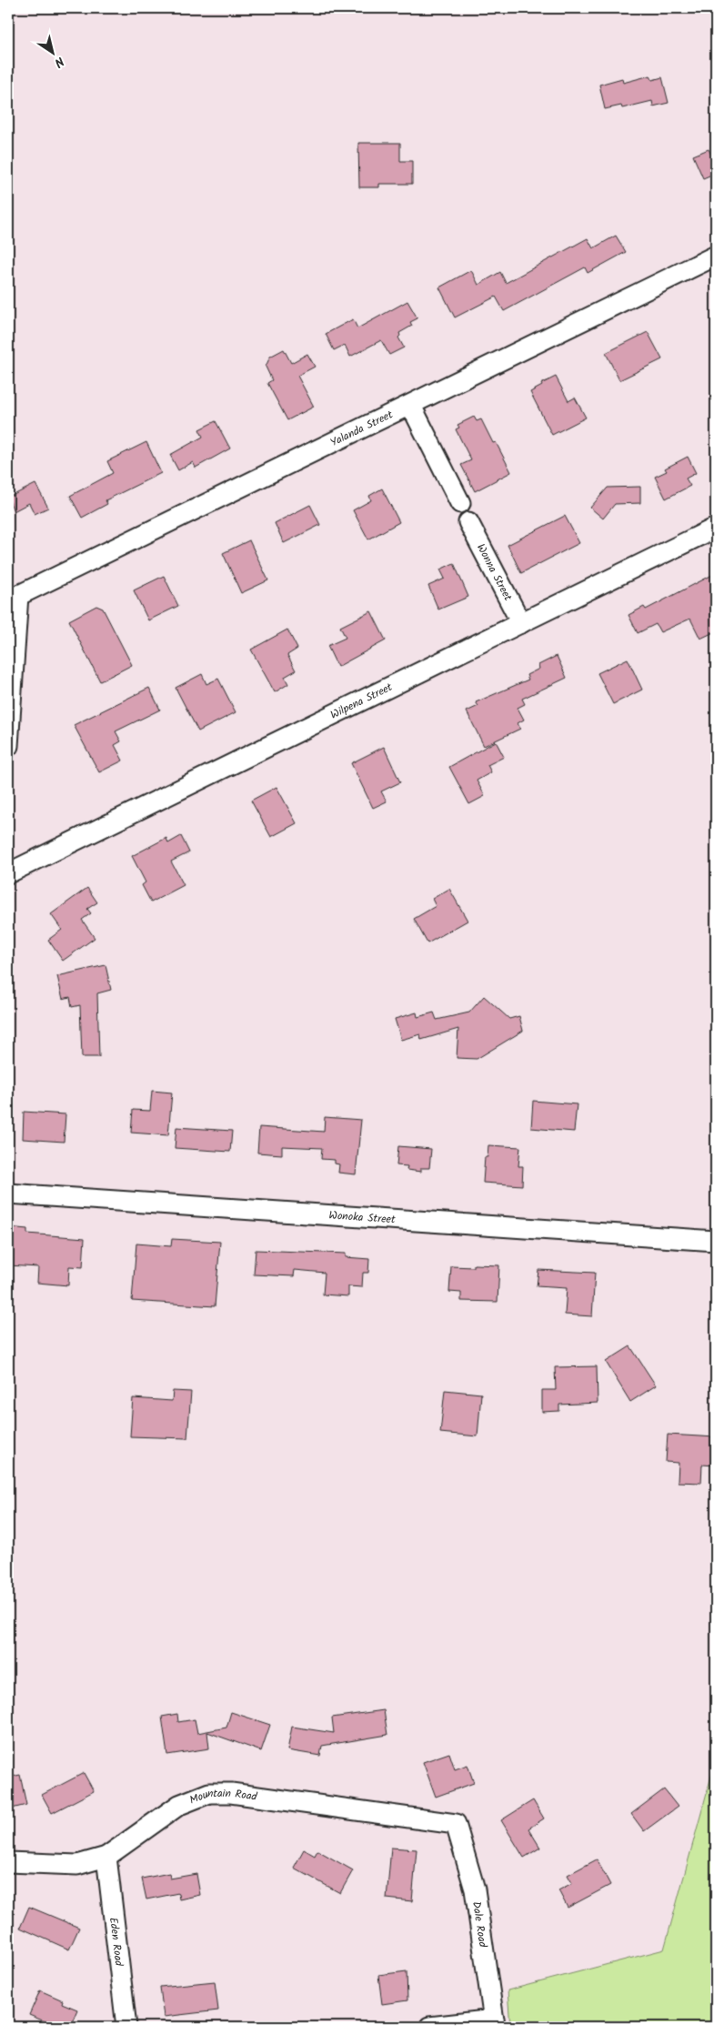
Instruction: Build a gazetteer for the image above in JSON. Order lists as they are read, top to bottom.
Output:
{
  "streets": {
    "street": [
      "Yalanda Street",
      "Wonna Street",
      "Wilpena Street",
      "Wonoka Street",
      "Mountain Road",
      "Dale Road",
      "Eden Road"
    ]
  },
  "crossings": [
    ["Wonna Street", "Wilpena Street"],
    ["Mountain Road", "Dale Road"],
    ["Mountain Road", "Eden Road"]
  ],
  "north": "bottom right"
}
